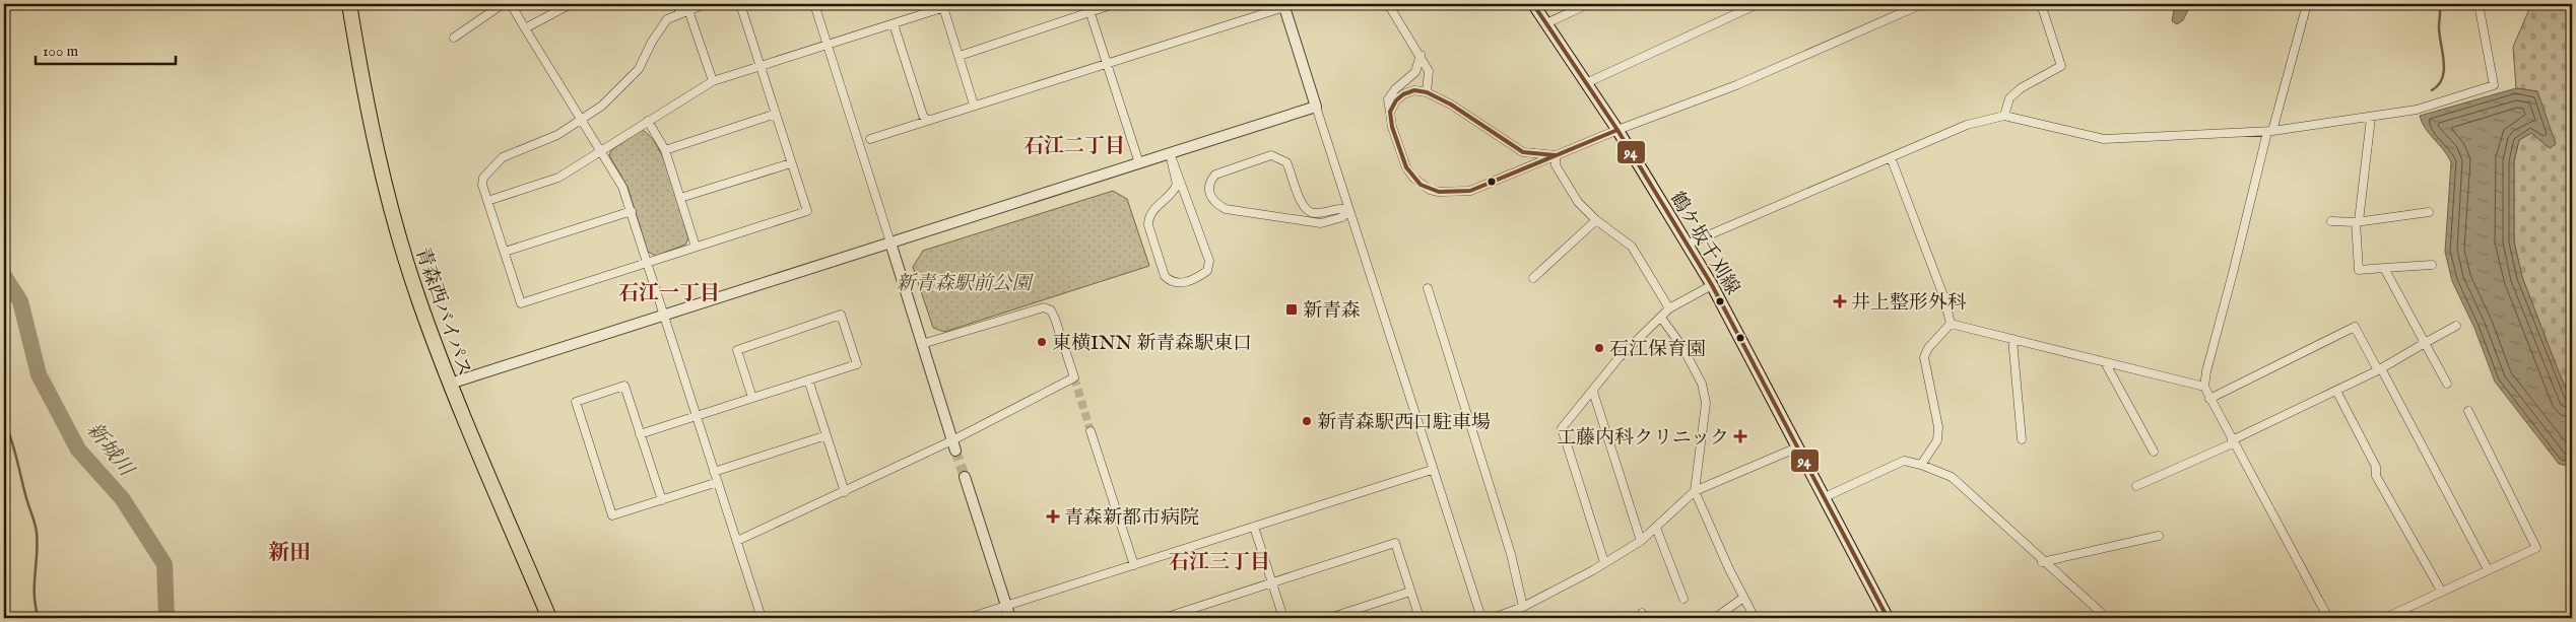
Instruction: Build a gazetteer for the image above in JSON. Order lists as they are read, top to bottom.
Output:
{
  "streets": {
    "highway": ["青森西バイパス"],
    "main road": ["鶴ケ坂千刈線"]
  },
  "districts": [
    "石江二丁目",
    "石江一丁目",
    "新田",
    "石江三丁目"
  ],
  "water": ["新城川"],
  "parks": ["新青森駅前公園"],
  "places": {
    "health": ["井上整形外科", "工藤内科クリニック", "青森新都市病院"],
    "transit": ["新青森"],
    "other": ["東横INN 新青森駅東口", "石江保育園", "新青森駅西口駐車場"]
  },
  "lines": ["transit line 94"],
  "scale_bar": "100 m"
}
